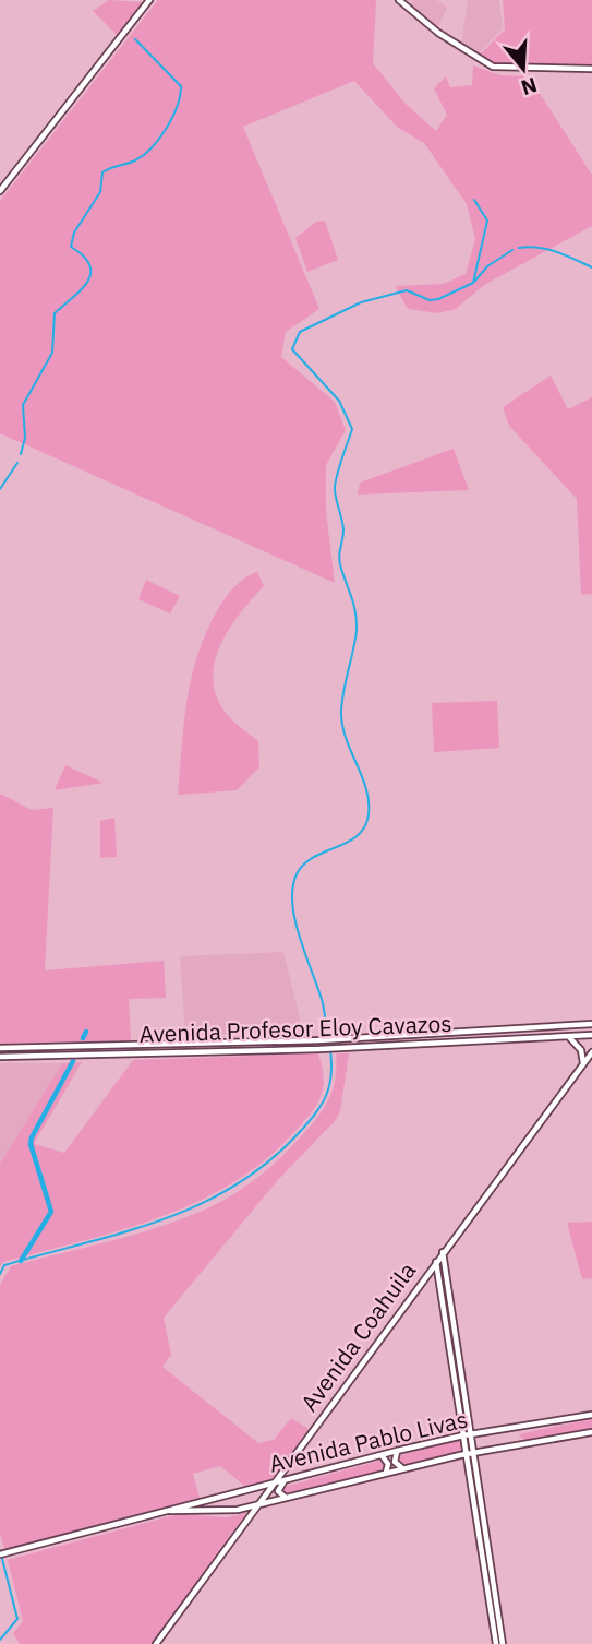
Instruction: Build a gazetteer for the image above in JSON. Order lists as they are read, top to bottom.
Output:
{
  "streets": {
    "main road": ["Avenida Profesor Eloy Cavazos", "Avenida Coahuila", "Avenida Pablo Livas"]
  },
  "crossings": [
    ["Avenida Coahuila", "Avenida Pablo Livas"]
  ],
  "north": "bottom"
}
